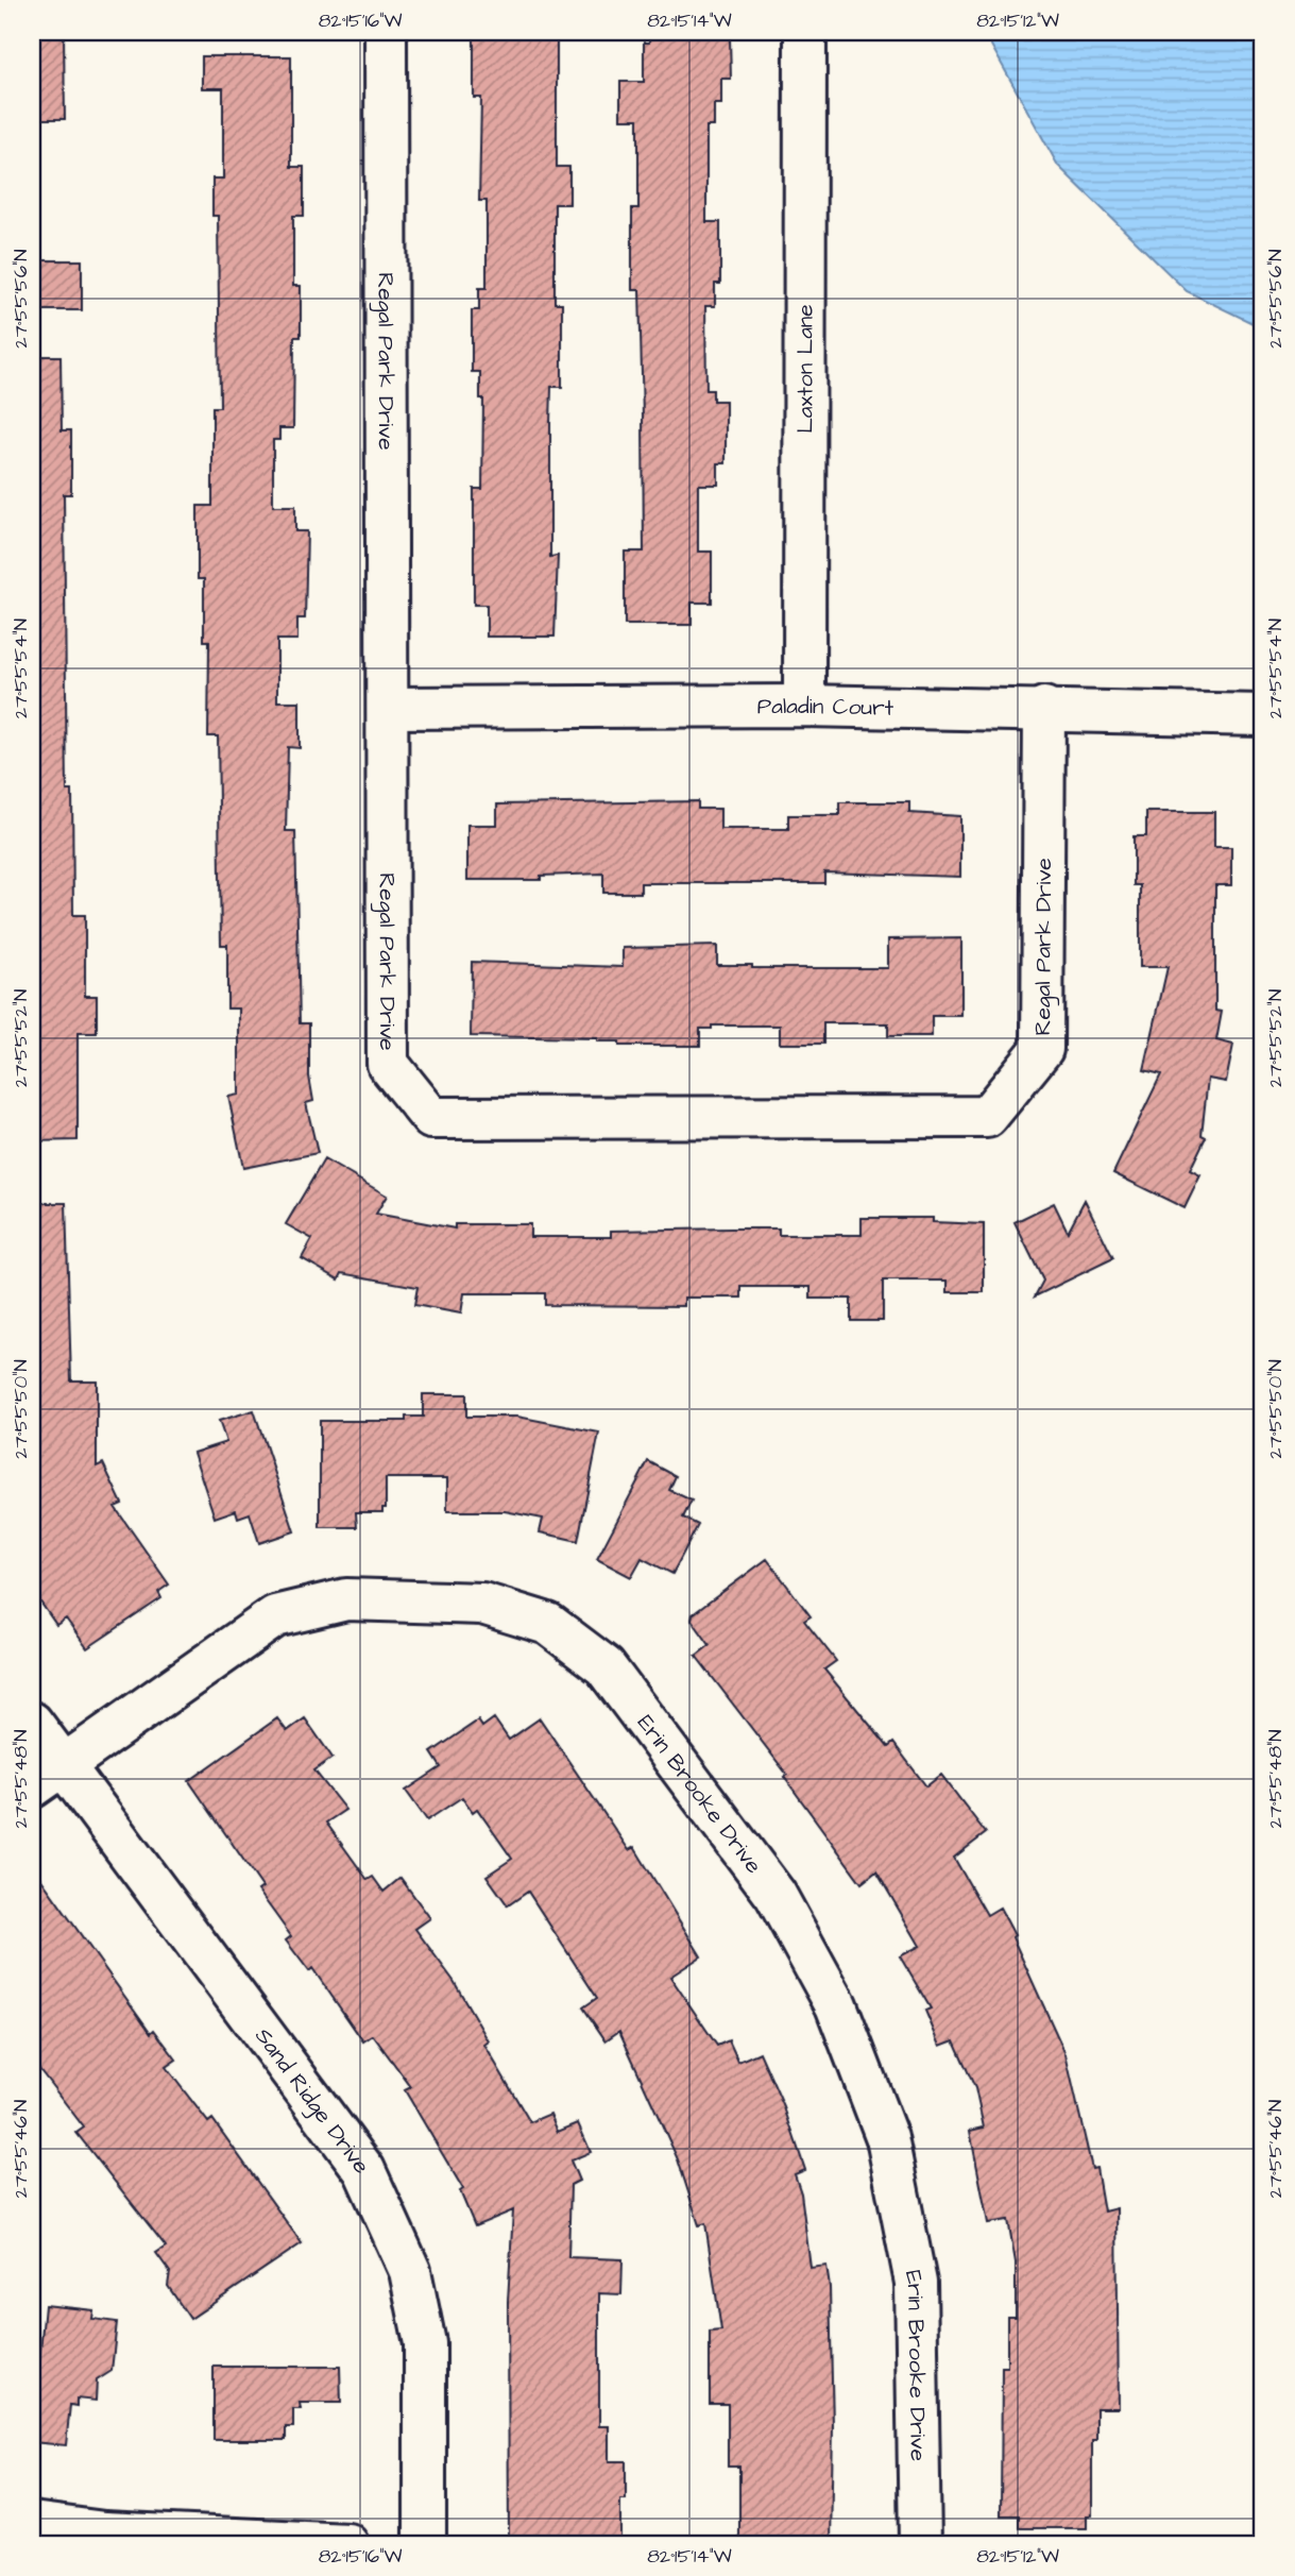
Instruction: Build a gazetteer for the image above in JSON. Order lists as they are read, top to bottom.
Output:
{
  "streets": {
    "street": [
      "Regal Park Drive",
      "Laxton Lane",
      "Paladin Court",
      "Erin Brooke Drive",
      "Sand Ridge Drive"
    ]
  },
  "crossings": [
    ["Regal Park Drive", "Paladin Court"],
    ["Laxton Lane", "Paladin Court"],
    ["Erin Brooke Drive", "Sand Ridge Drive"]
  ],
  "coordinates": [
    "82°15'16\"W",
    "82°15'14\"W",
    "82°15'12\"W",
    "27°55'56\"N",
    "27°55'54\"N",
    "27°55'52\"N",
    "27°55'50\"N",
    "27°55'48\"N",
    "27°55'46\"N"
  ]
}
